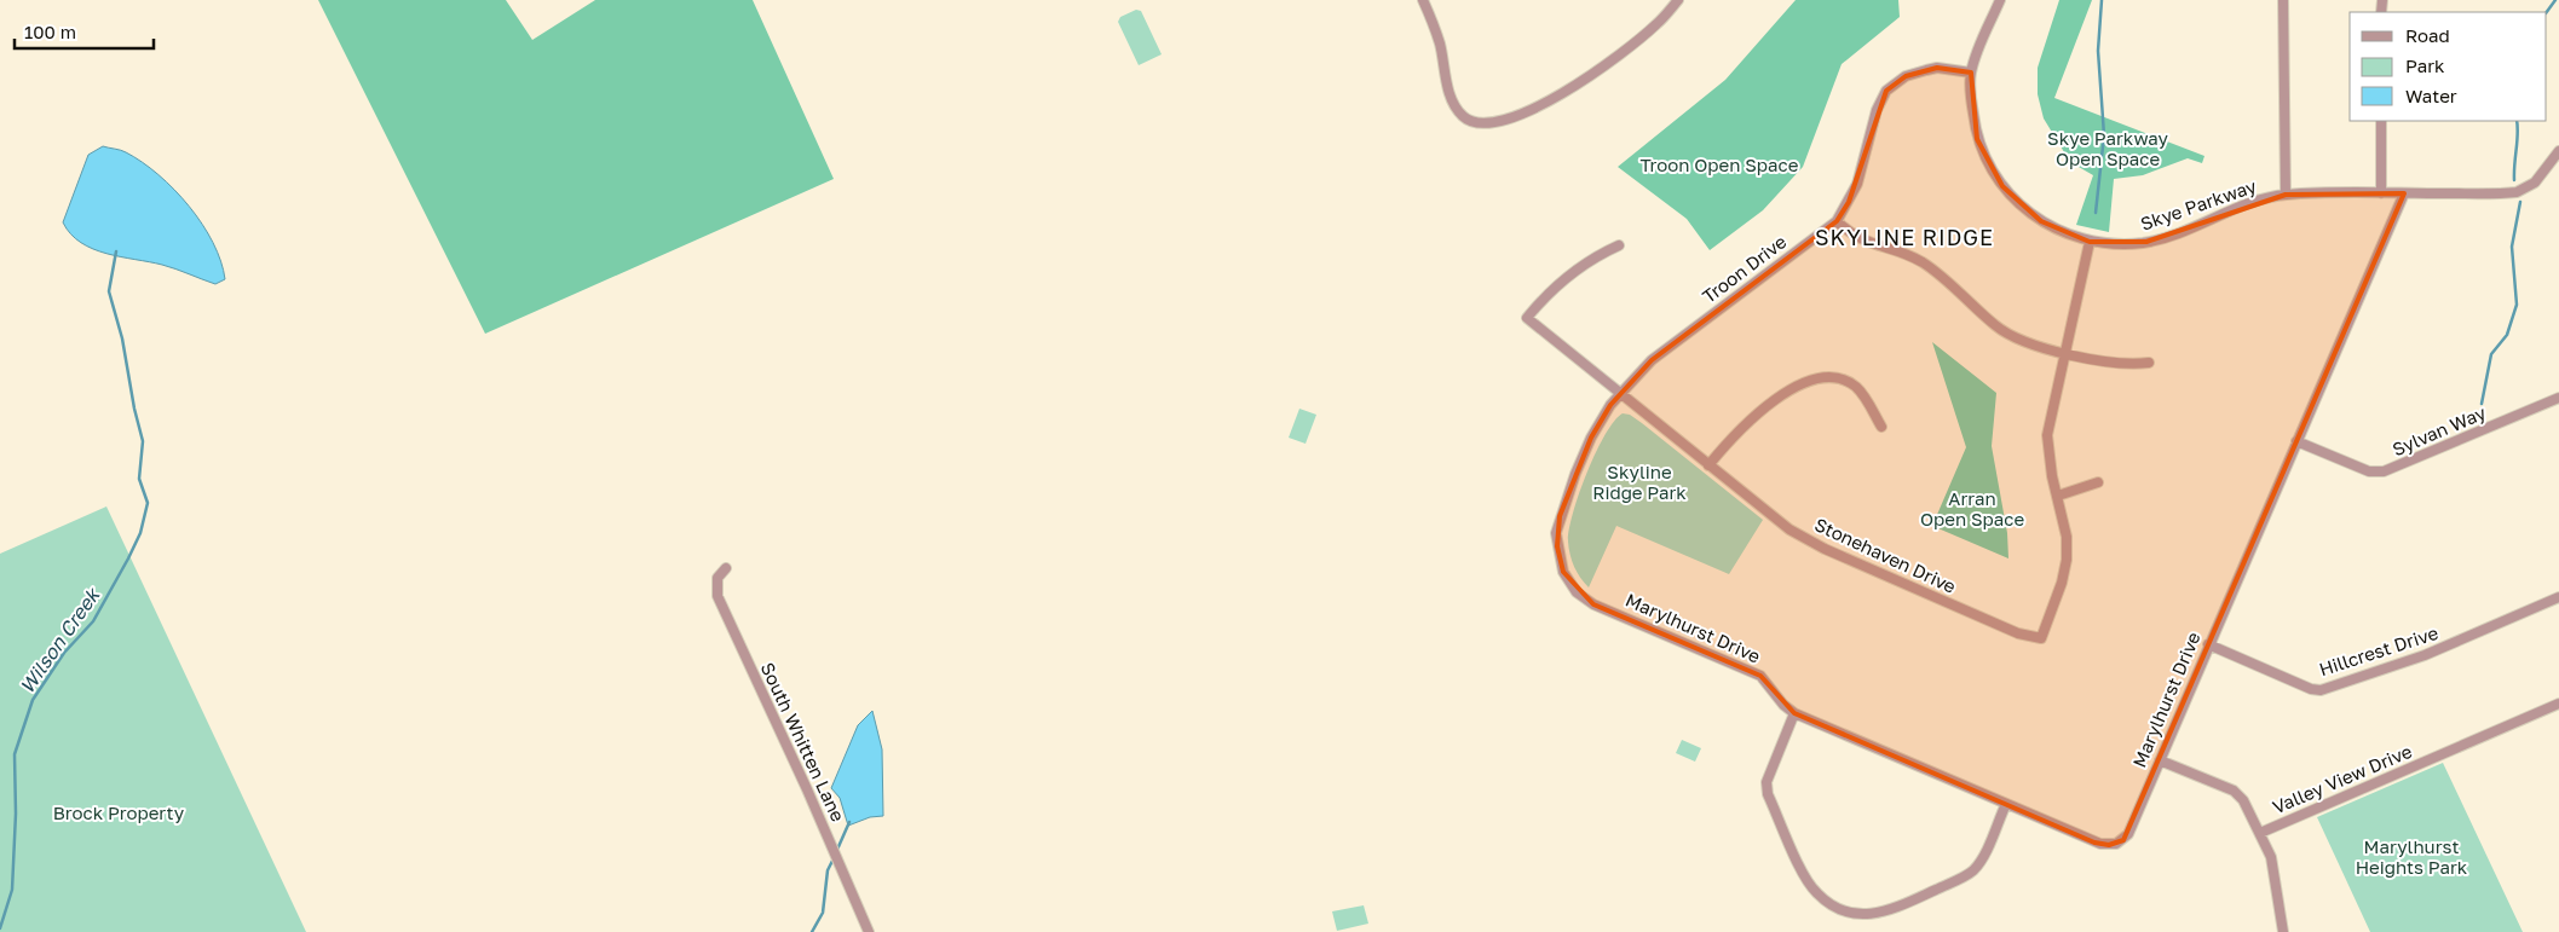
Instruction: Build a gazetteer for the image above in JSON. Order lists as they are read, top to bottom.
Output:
{
  "streets": {
    "street": [
      "Skye Parkway",
      "Troon Drive",
      "Sylvan Way",
      "Stonehaven Drive",
      "Marylhurst Drive",
      "Hillcrest Drive",
      "South Whitten Lane",
      "Valley View Drive"
    ]
  },
  "crossings": [
    ["Skye Parkway", "Troon Drive"],
    ["Skye Parkway", "Stonehaven Drive"],
    ["Skye Parkway", "Marylhurst Drive"],
    ["Troon Drive", "Stonehaven Drive"],
    ["Troon Drive", "Marylhurst Drive"],
    ["Sylvan Way", "Marylhurst Drive"],
    ["Marylhurst Drive", "Hillcrest Drive"],
    ["Marylhurst Drive", "Valley View Drive"]
  ],
  "districts": ["SKYLINE RIDGE"],
  "water": ["Wilson Creek"],
  "parks": [
    "Skye Parkway Open Space",
    "Troon Open Space",
    "Skyline Ridge Park",
    "Arran Open Space",
    "Brock Property",
    "Marylhurst Heights Park"
  ],
  "legend": ["Road", "Park", "Water"],
  "scale_bar": "100 m"
}
